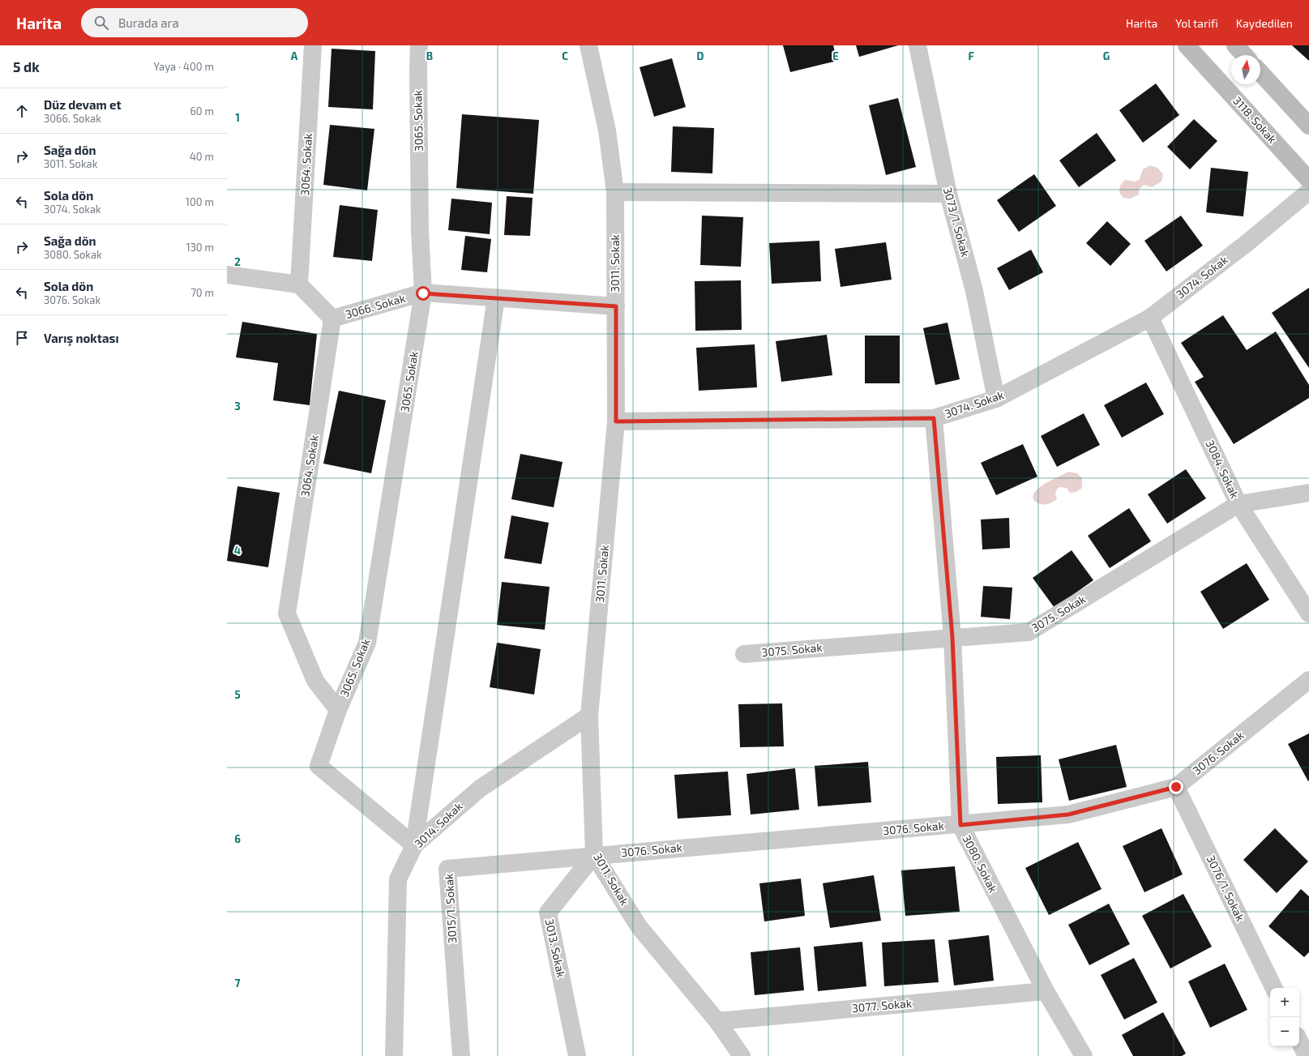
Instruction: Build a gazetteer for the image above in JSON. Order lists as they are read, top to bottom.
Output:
{
  "streets": {
    "main road": ["3118. Sokak"],
    "street": [
      "3065. Sokak",
      "3064. Sokak",
      "3073/1. Sokak",
      "3011. Sokak",
      "3074. Sokak",
      "3066. Sokak",
      "3084. Sokak",
      "3075. Sokak",
      "3076. Sokak",
      "3014. Sokak",
      "3080. Sokak",
      "3076/1. Sokak",
      "3015/1. Sokak",
      "3013. Sokak",
      "3077. Sokak"
    ]
  },
  "crossings": [
    ["3065. Sokak", "3064. Sokak"],
    ["3065. Sokak", "3066. Sokak"],
    ["3065. Sokak", "3014. Sokak"],
    ["3064. Sokak", "3066. Sokak"],
    ["3073/1. Sokak", "3074. Sokak"],
    ["3011. Sokak", "3074. Sokak"],
    ["3011. Sokak", "3066. Sokak"],
    ["3011. Sokak", "3076. Sokak"],
    ["3011. Sokak", "3014. Sokak"],
    ["3011. Sokak", "3015/1. Sokak"],
    ["3011. Sokak", "3013. Sokak"],
    ["3011. Sokak", "3077. Sokak"],
    ["3074. Sokak", "3084. Sokak"],
    ["3074. Sokak", "3080. Sokak"],
    ["3084. Sokak", "3075. Sokak"],
    ["3075. Sokak", "3080. Sokak"],
    ["3076. Sokak", "3080. Sokak"],
    ["3076. Sokak", "3076/1. Sokak"],
    ["3076. Sokak", "3015/1. Sokak"],
    ["3076. Sokak", "3013. Sokak"],
    ["3080. Sokak", "3077. Sokak"],
    ["3015/1. Sokak", "3013. Sokak"]
  ],
  "north": "top",
  "page": {
    "header": "Harita",
    "search": "Burada ara",
    "nav": ["Harita", "Yol tarifi", "Kaydedilen"],
    "heading": ["5 dk", "Yaya · 400 m"],
    "list": [
      ["Düz devam et", "3066. Sokak", "60 m"],
      ["Sağa dön", "3011. Sokak", "40 m"],
      ["Sola dön", "3074. Sokak", "100 m"],
      ["Sağa dön", "3080. Sokak", "130 m"],
      ["Sola dön", "3076. Sokak", "70 m"],
      "Varış noktası"
    ],
    "map_buttons": ["+", "−"]
  },
  "grid": {
    "columns": [
      "A",
      "B",
      "C",
      "D",
      "E",
      "F",
      "G"
    ],
    "rows": [
      "1",
      "2",
      "3",
      "4",
      "5",
      "6",
      "7"
    ]
  }
}
